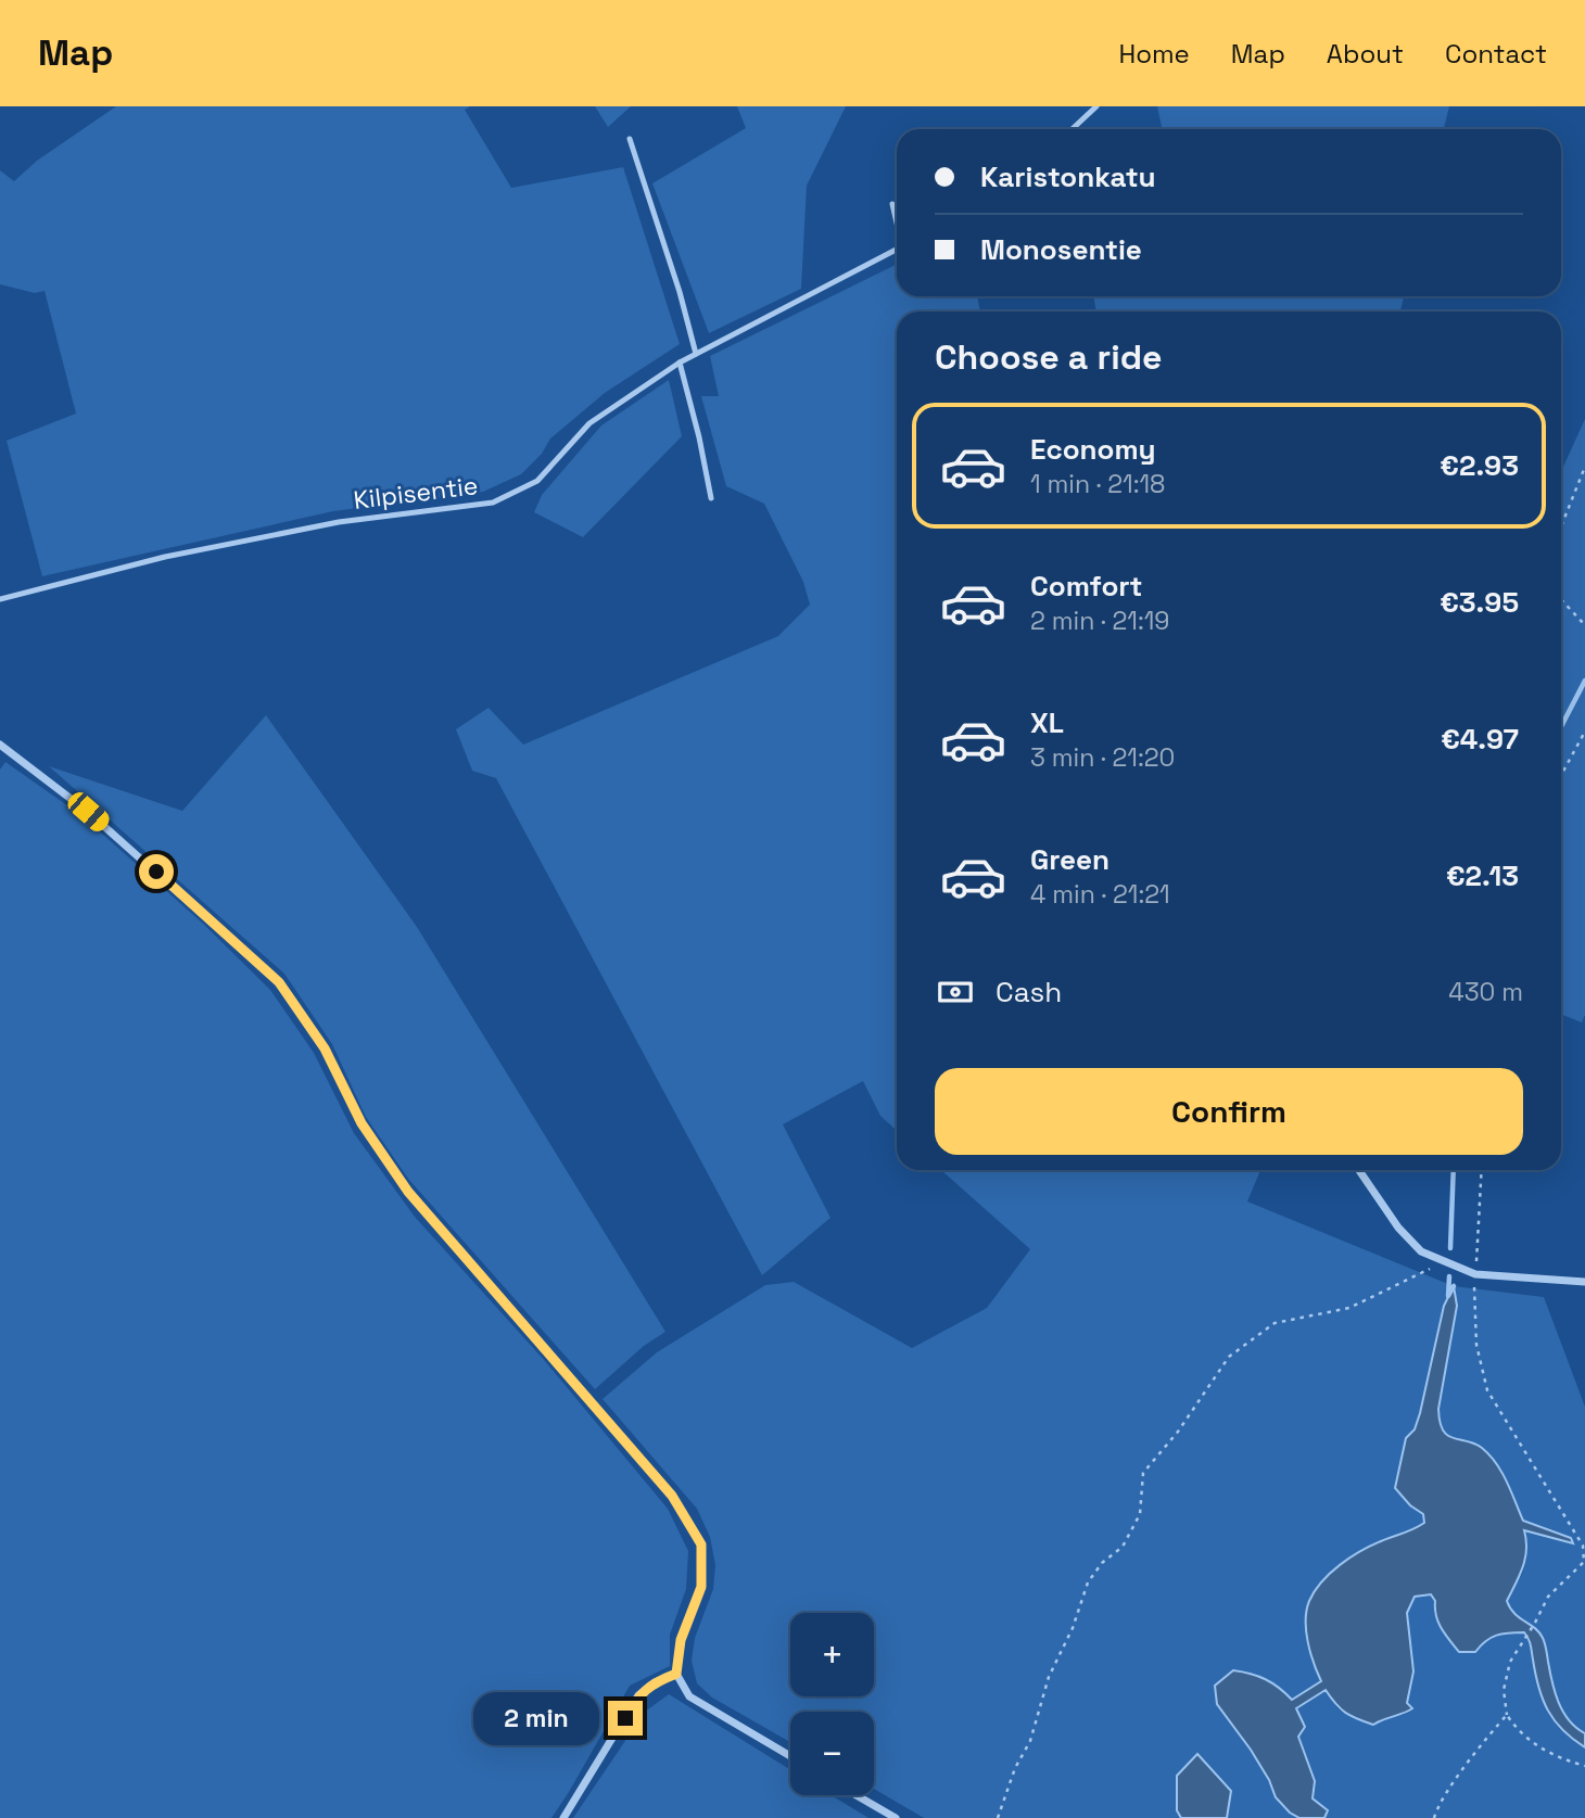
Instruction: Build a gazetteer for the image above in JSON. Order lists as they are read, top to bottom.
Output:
{
  "streets": {
    "lane": ["Kilpisentie"]
  },
  "page": {
    "header": "Map",
    "nav": [
      "Home",
      "Map",
      "About",
      "Contact"
    ],
    "banner": ["Karistonkatu", "Monosentie"],
    "heading": "Choose a ride",
    "list": [
      {
        "name": "Economy",
        "note": "1 min · 21:18",
        "value": "€2.93"
      },
      {
        "name": "Comfort",
        "note": "2 min · 21:19",
        "value": "€3.95"
      },
      {
        "name": "XL",
        "note": "3 min · 21:20",
        "value": "€4.97"
      },
      {
        "name": "Green",
        "note": "4 min · 21:21",
        "value": "€2.13"
      }
    ],
    "pay": ["Cash", "430 m"],
    "buttons": "Confirm",
    "map_buttons": ["+", "−"],
    "bubble": "2 min"
  }
}
